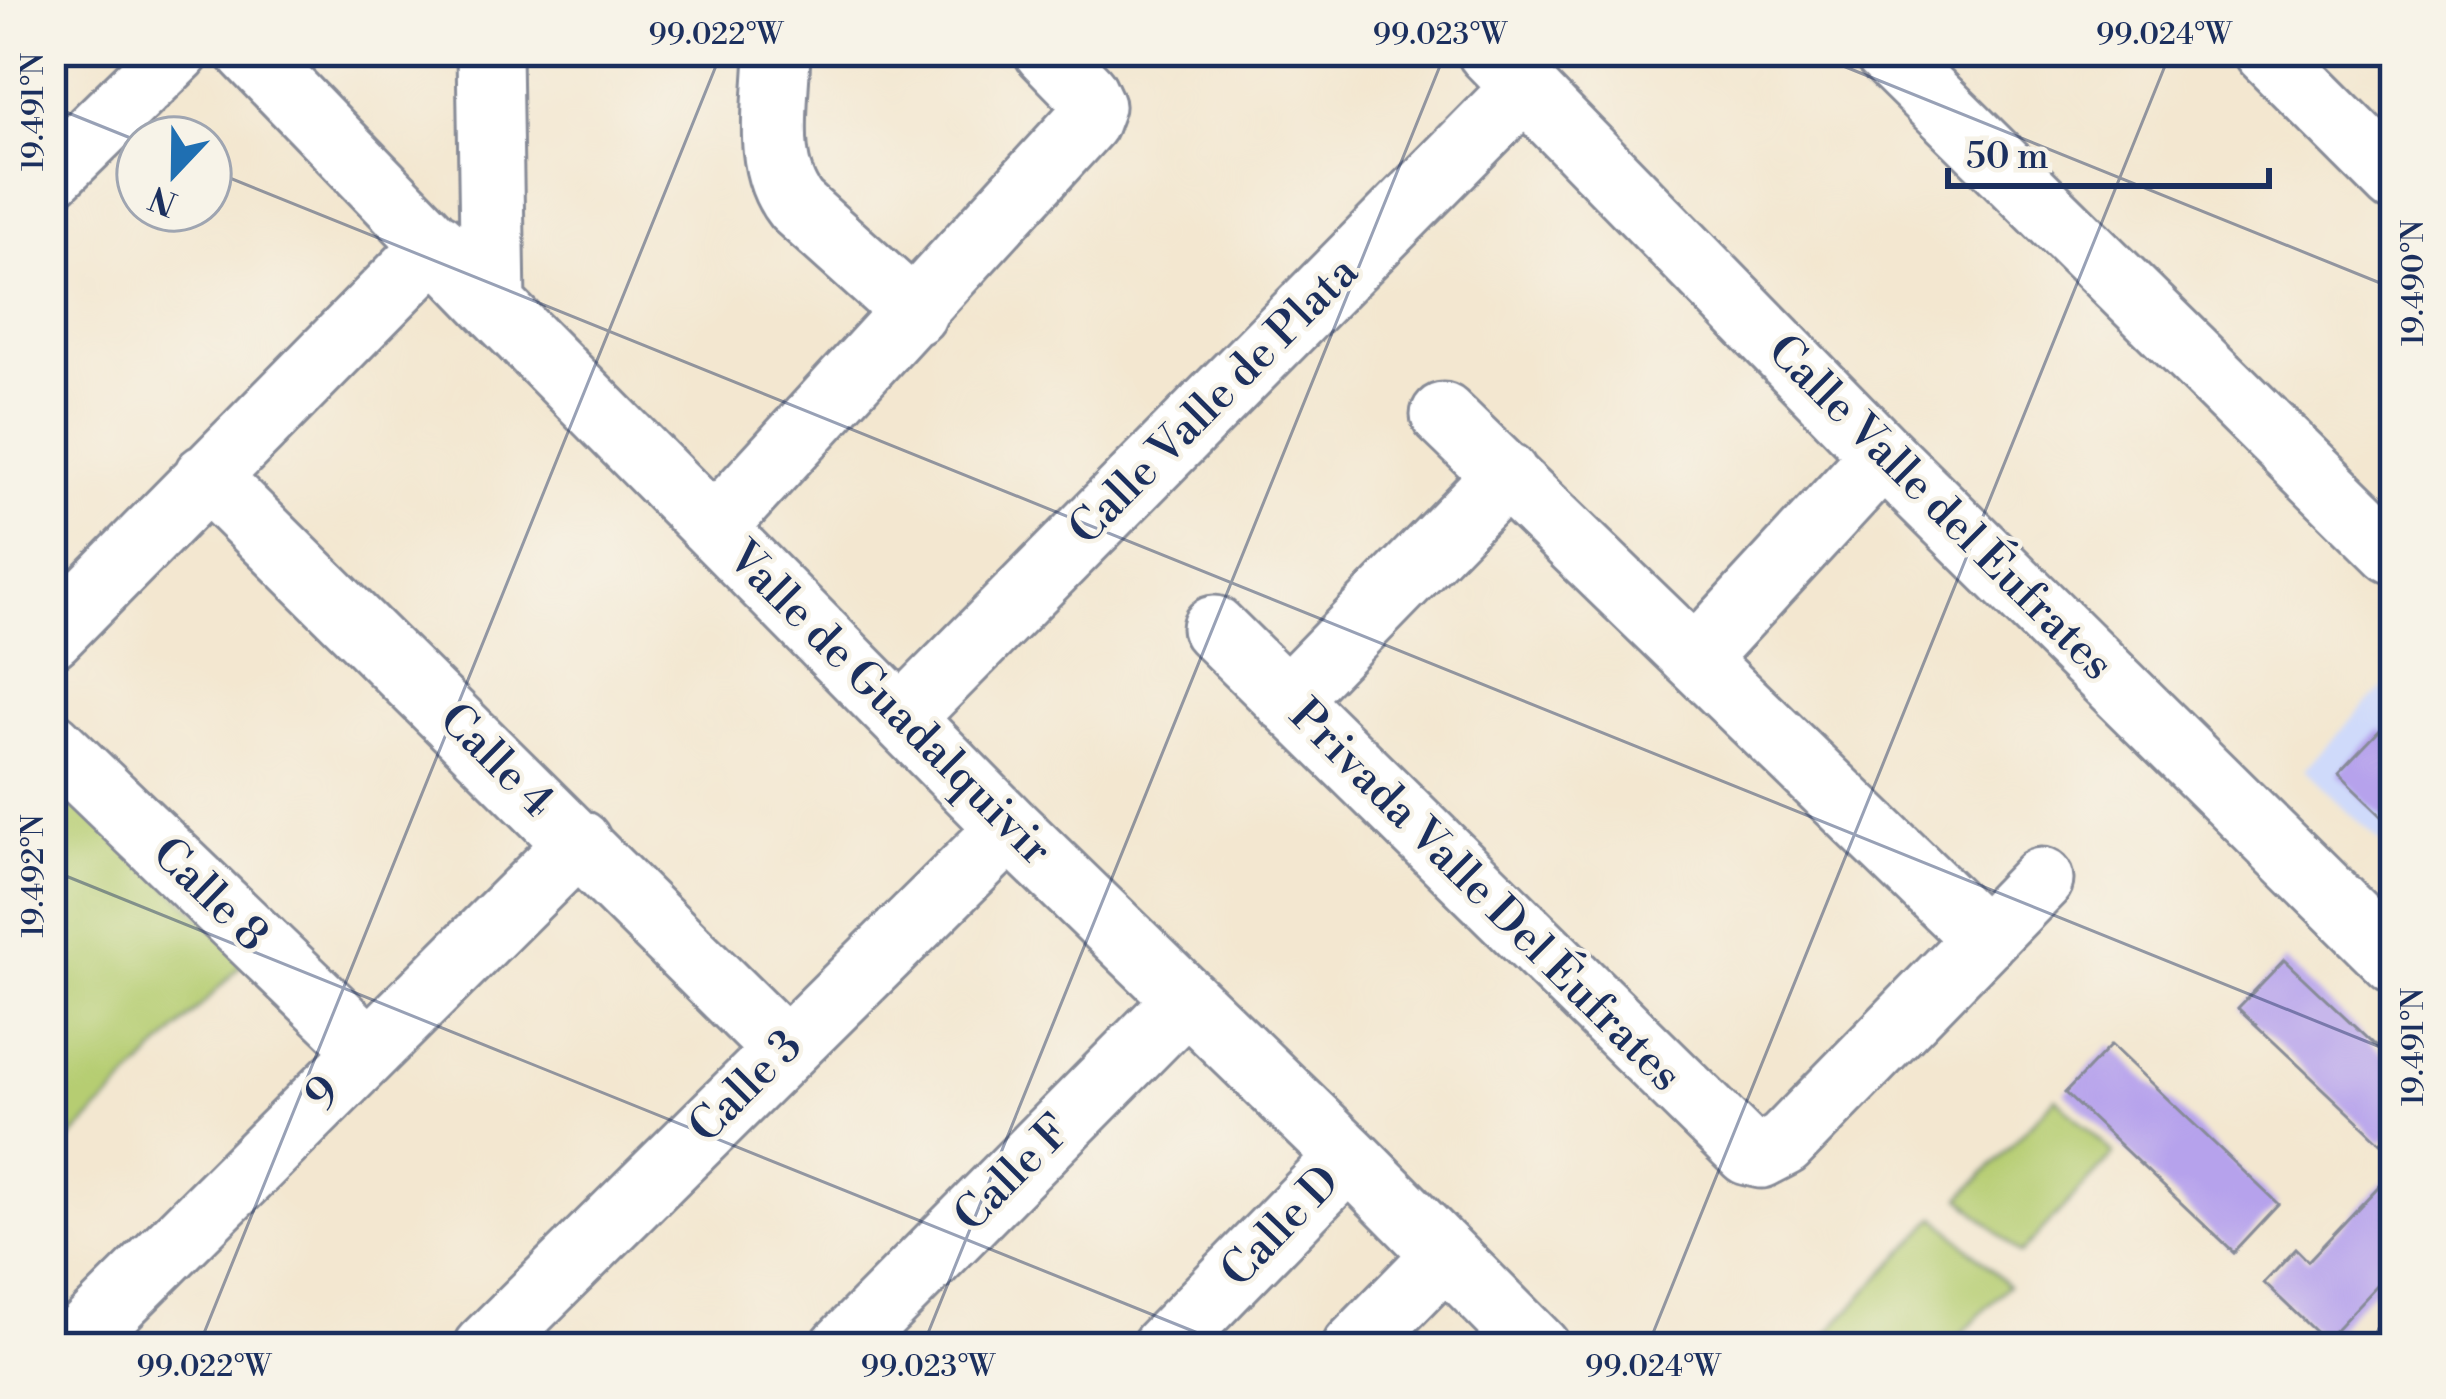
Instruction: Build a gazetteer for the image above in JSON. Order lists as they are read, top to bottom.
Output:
{
  "streets": {
    "street": [
      "Calle Valle de Plata",
      "Calle Valle del Éufrates",
      "Valle de Guadalquivir",
      "Calle 4",
      "Calle 8",
      "Privada Valle Del Éufrates",
      "Calle 3",
      "9",
      "Calle F",
      "Calle D"
    ]
  },
  "crossings": [
    ["Calle Valle de Plata", "Calle Valle del Éufrates"],
    ["Calle Valle de Plata", "Valle de Guadalquivir"],
    ["Valle de Guadalquivir", "Calle 3"],
    ["Valle de Guadalquivir", "Calle F"],
    ["Valle de Guadalquivir", "Calle D"],
    ["Calle 4", "Calle 3"],
    ["Calle 4", "9"],
    ["Calle 8", "9"]
  ],
  "scale_bar": "50 m",
  "north": "bottom",
  "coordinates": [
    "99.022°W",
    "99.023°W",
    "99.024°W",
    "19.491°N",
    "19.490°N",
    "19.492°N"
  ]
}
